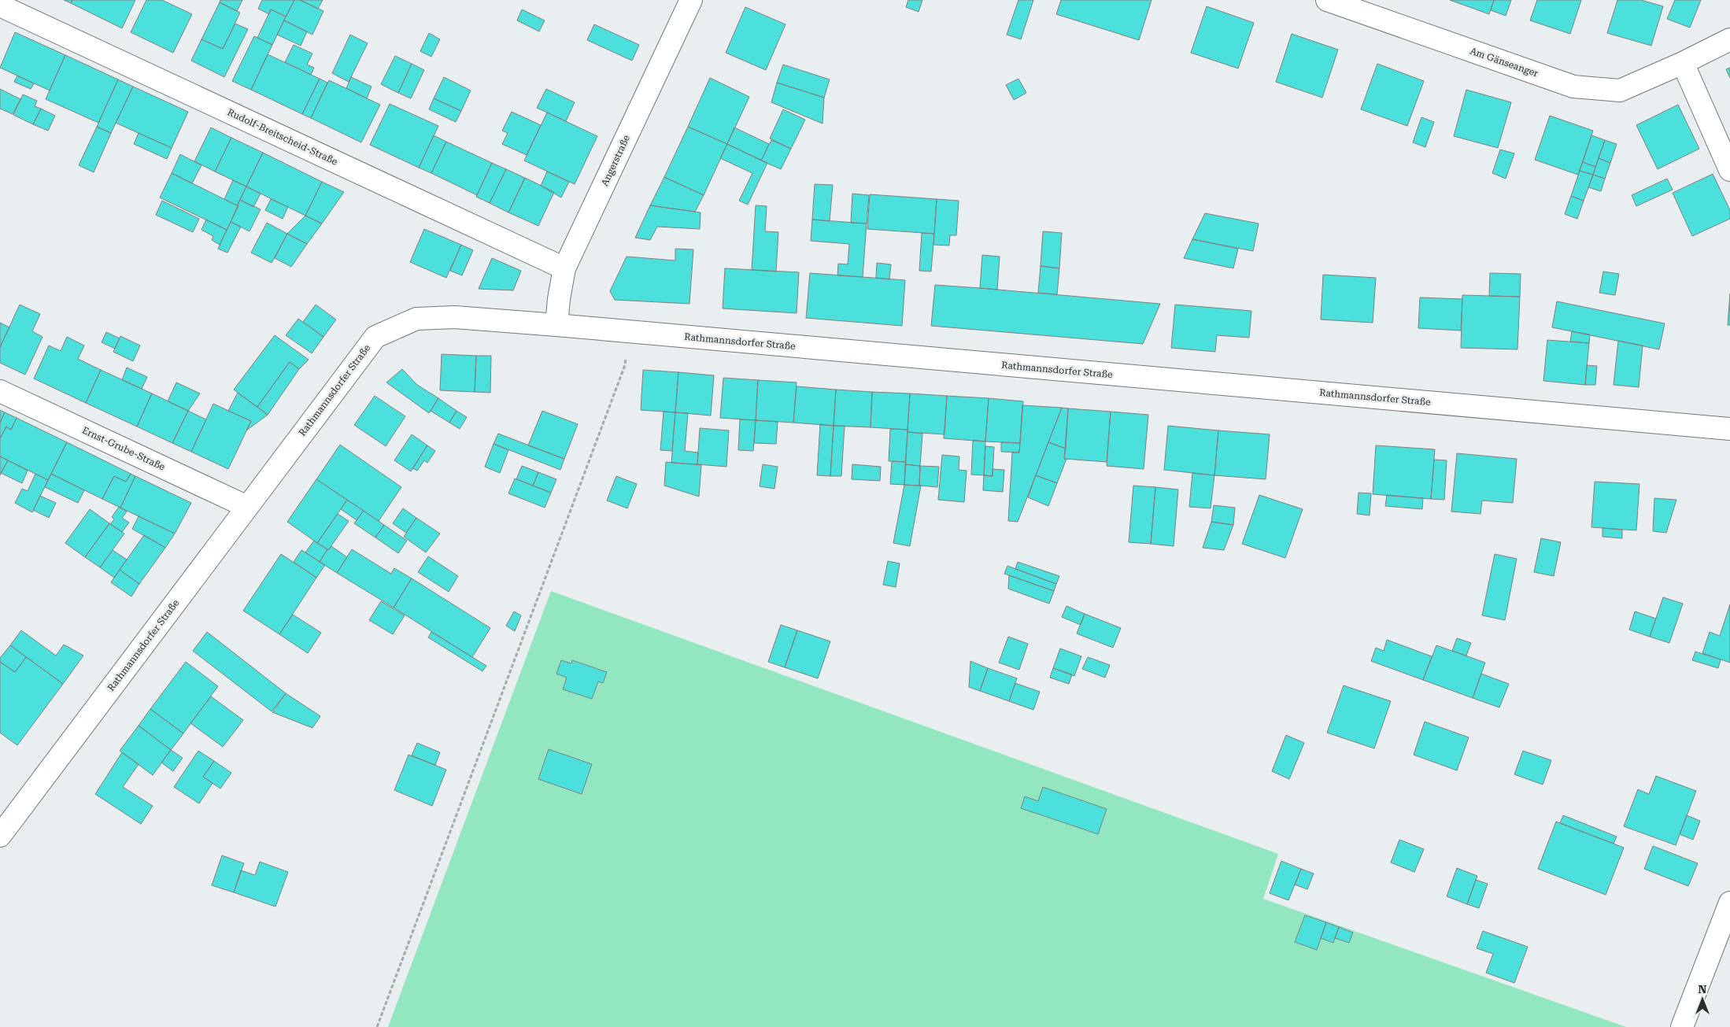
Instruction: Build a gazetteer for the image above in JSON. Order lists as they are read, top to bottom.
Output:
{
  "streets": {
    "street": [
      "Am Gänseanger",
      "Rudolf-Breitscheid-Straße",
      "Angerstraße",
      "Rathmannsdorfer Straße",
      "Ernst-Grube-Straße"
    ]
  },
  "crossings": [
    ["Rudolf-Breitscheid-Straße", "Angerstraße"],
    ["Angerstraße", "Rathmannsdorfer Straße"],
    ["Rathmannsdorfer Straße", "Ernst-Grube-Straße"]
  ],
  "north": "top"
}
